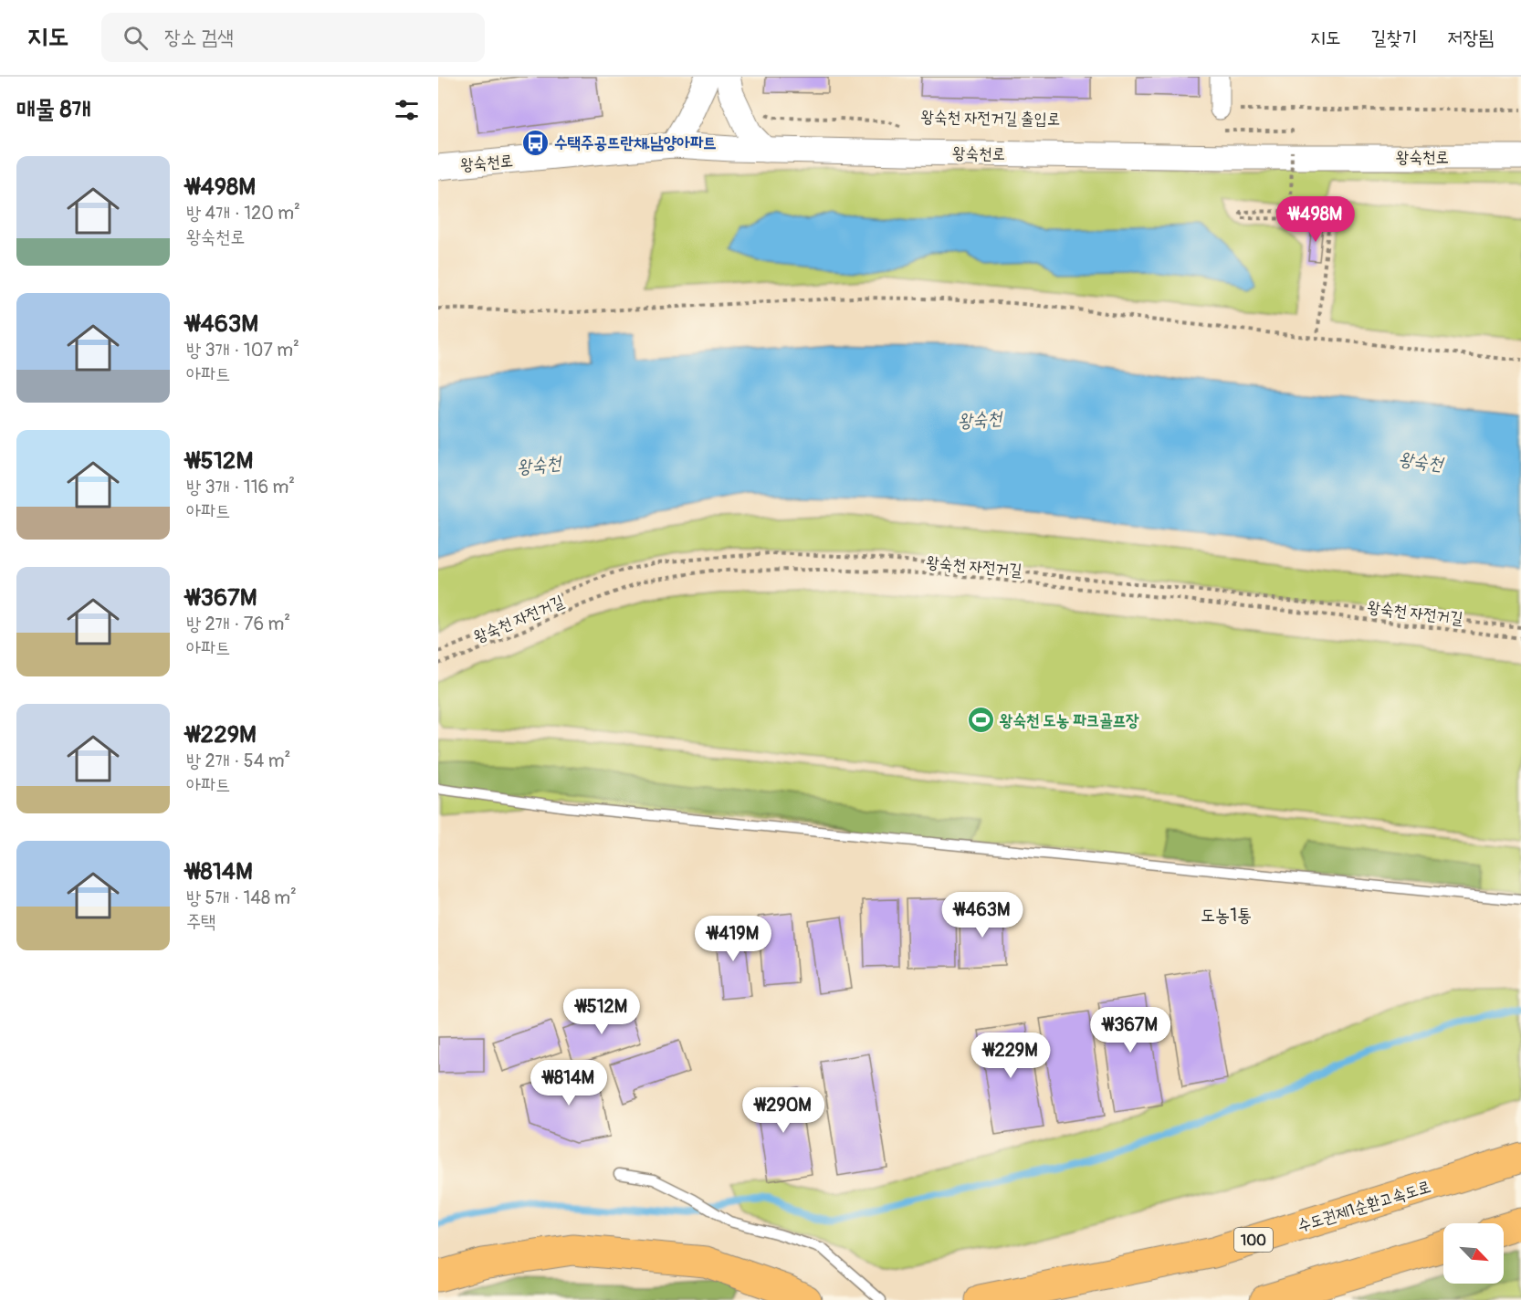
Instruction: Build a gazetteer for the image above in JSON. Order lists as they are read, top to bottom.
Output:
{
  "streets": {
    "highway": ["수도권제1순환고속도로", "100"],
    "street": ["왕숙천로"],
    "path": ["왕숙천 자전거길 출입로", "왕숙천 자전거길"]
  },
  "districts": ["도농1통"],
  "water": ["왕숙천"],
  "places": {
    "bus stop": ["수택주공뜨란채.남양아파트"],
    "sports": ["왕숙천 도농 파크골프장"]
  },
  "north": "bottom right",
  "page": {
    "header": "지도",
    "search": "장소 검색",
    "nav": ["지도", "길찾기", "저장됨"],
    "heading": "매물 8개",
    "list": [
      {
        "name": "₩498M",
        "note": "방 4개 · 120 m² · 왕숙천로"
      },
      {
        "name": "₩463M",
        "note": "방 3개 · 107 m² · 아파트"
      },
      {
        "name": "₩512M",
        "note": "방 3개 · 116 m² · 아파트"
      },
      {
        "name": "₩367M",
        "note": "방 2개 · 76 m² · 아파트"
      },
      {
        "name": "₩229M",
        "note": "방 2개 · 54 m² · 아파트"
      },
      {
        "name": "₩814M",
        "note": "방 5개 · 148 m² · 주택"
      }
    ],
    "price": [
      "₩498M",
      "₩463M",
      "₩419M",
      "₩512M",
      "₩367M",
      "₩229M",
      "₩814M",
      "₩290M"
    ]
  }
}
